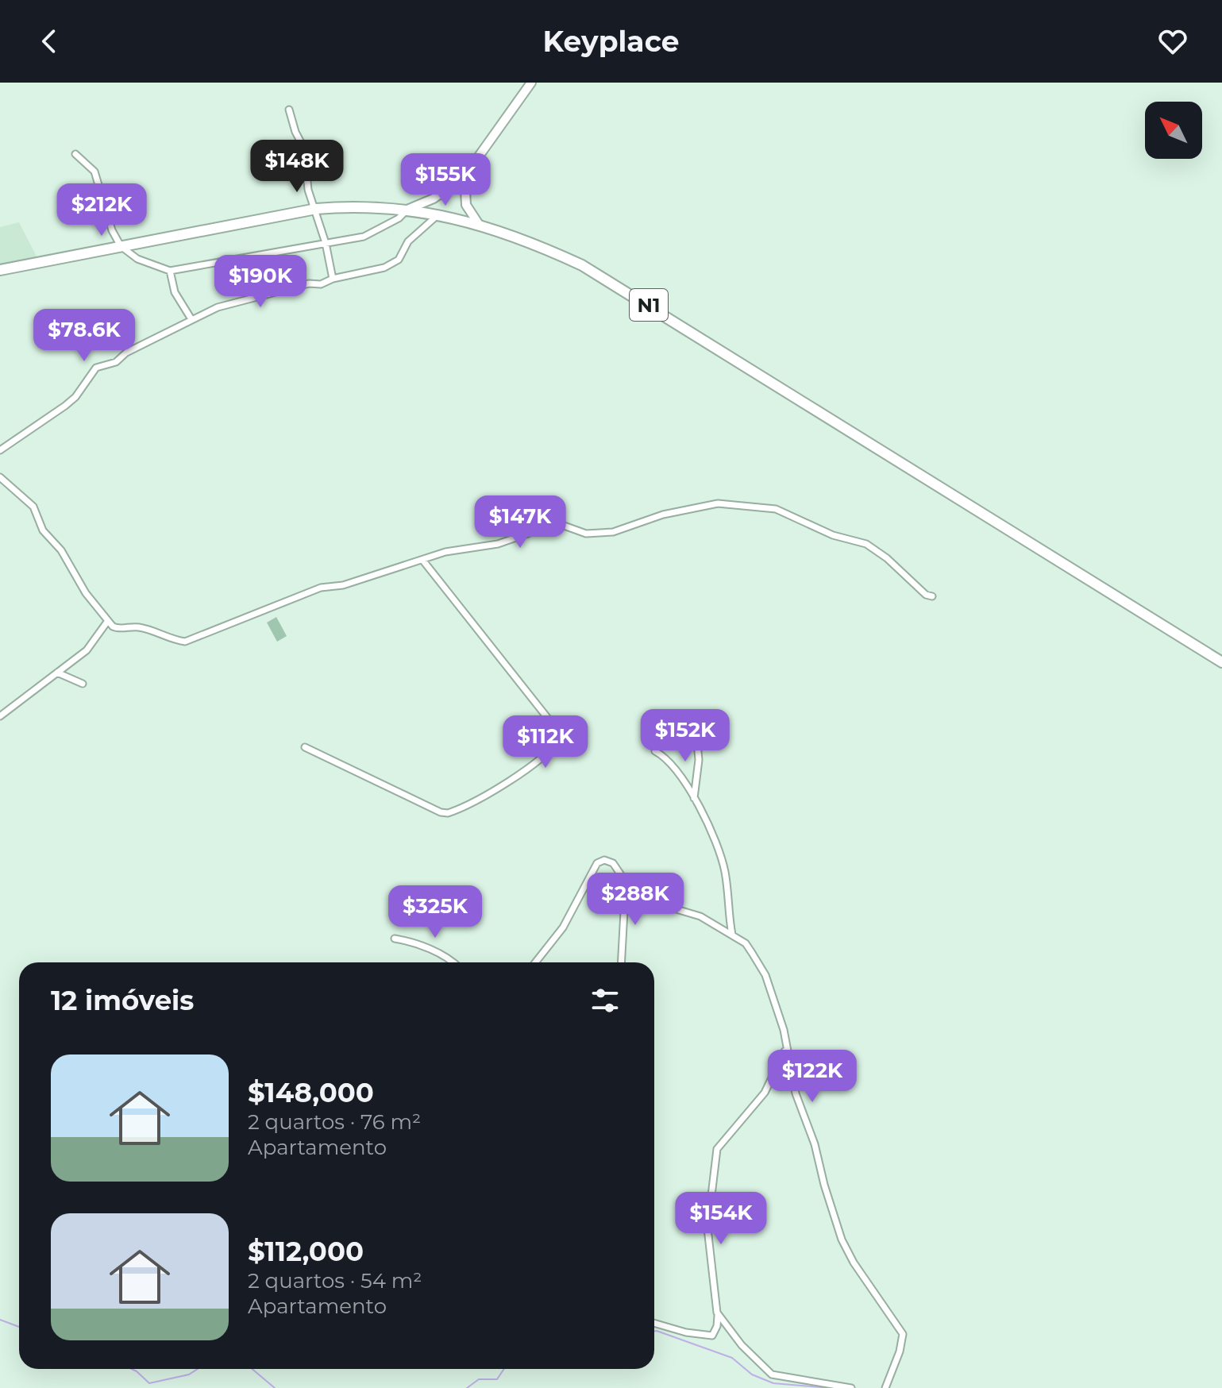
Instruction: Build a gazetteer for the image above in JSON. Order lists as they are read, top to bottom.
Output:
{
  "streets": {
    "highway": ["N1"]
  },
  "north": "top left",
  "page": {
    "header": "Keyplace",
    "price": [
      "$148K",
      "$155K",
      "$212K",
      "$190K",
      "$78.6K",
      "$147K",
      "$152K",
      "$112K",
      "$288K",
      "$325K",
      "$122K",
      "$154K"
    ],
    "heading": "12 imóveis",
    "list": [
      {
        "name": "$148,000",
        "note": "2 quartos · 76 m² · Apartamento"
      },
      {
        "name": "$112,000",
        "note": "2 quartos · 54 m² · Apartamento"
      }
    ]
  }
}
